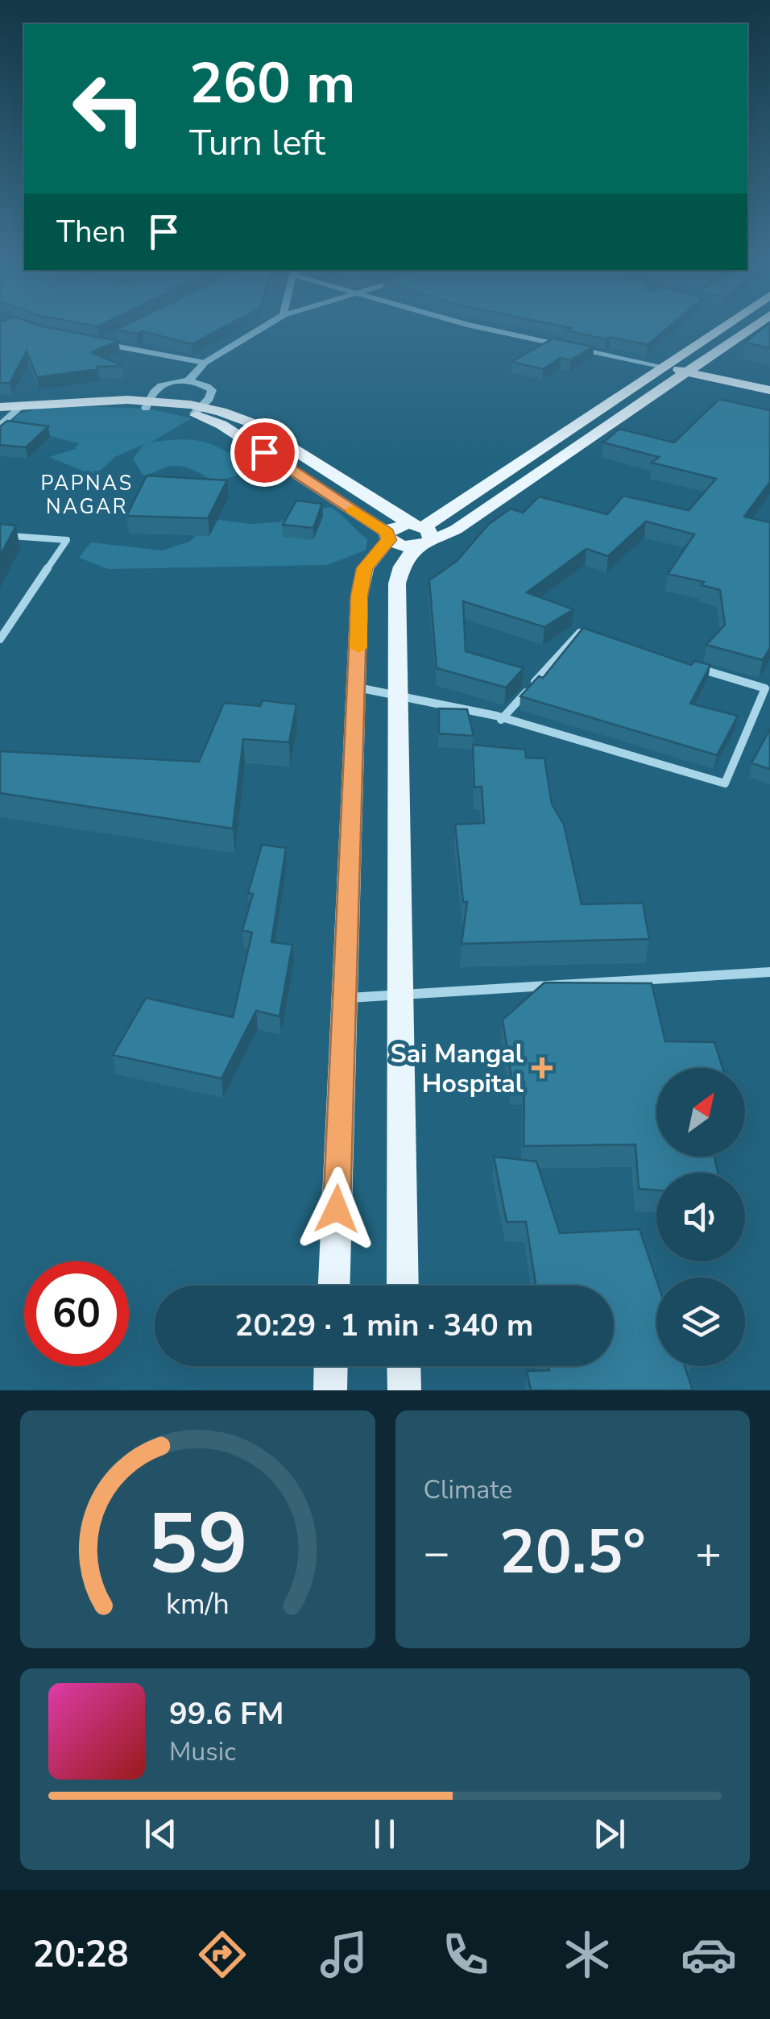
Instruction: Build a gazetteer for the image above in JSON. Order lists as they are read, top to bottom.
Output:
{
  "districts": ["PAPNAS NAGAR"],
  "places": {
    "health": ["Sai Mangal Hospital"]
  },
  "north": "top right",
  "page": {
    "turn": ["260 m", "Turn left"],
    "then": "Then",
    "limit": "60",
    "trip": "20:29 · 1 min · 340 m",
    "tile": "Climate",
    "heat": ["−", "20.5°", "+"],
    "song": ["99.6 FM", "Music"],
    "tabs": "20:28",
    "gauge": ["59", "km/h"]
  }
}
